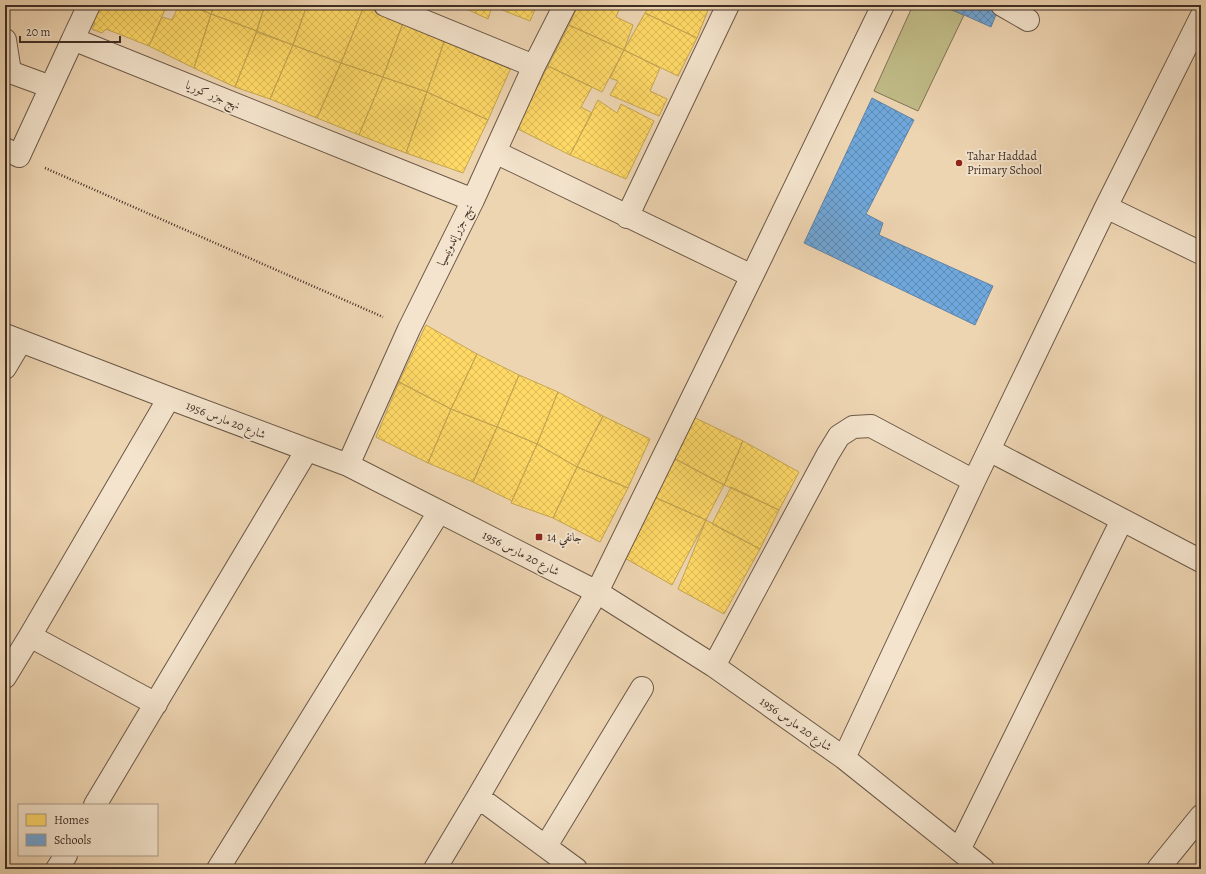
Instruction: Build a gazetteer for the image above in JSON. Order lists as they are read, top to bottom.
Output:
{
  "streets": {
    "street": ["نهج جزر كوريا", "نهج جزر إندونيسيا", "شارع 20 مارس 1956"]
  },
  "crossings": [
    ["نهج جزر كوريا", "نهج جزر إندونيسيا"],
    ["نهج جزر إندونيسيا", "شارع 20 مارس 1956"]
  ],
  "places": {
    "other": ["Tahar Haddad Primary School"],
    "transit": ["14 جانفي"]
  },
  "legend": ["Homes", "Schools"],
  "scale_bar": "20 m"
}
